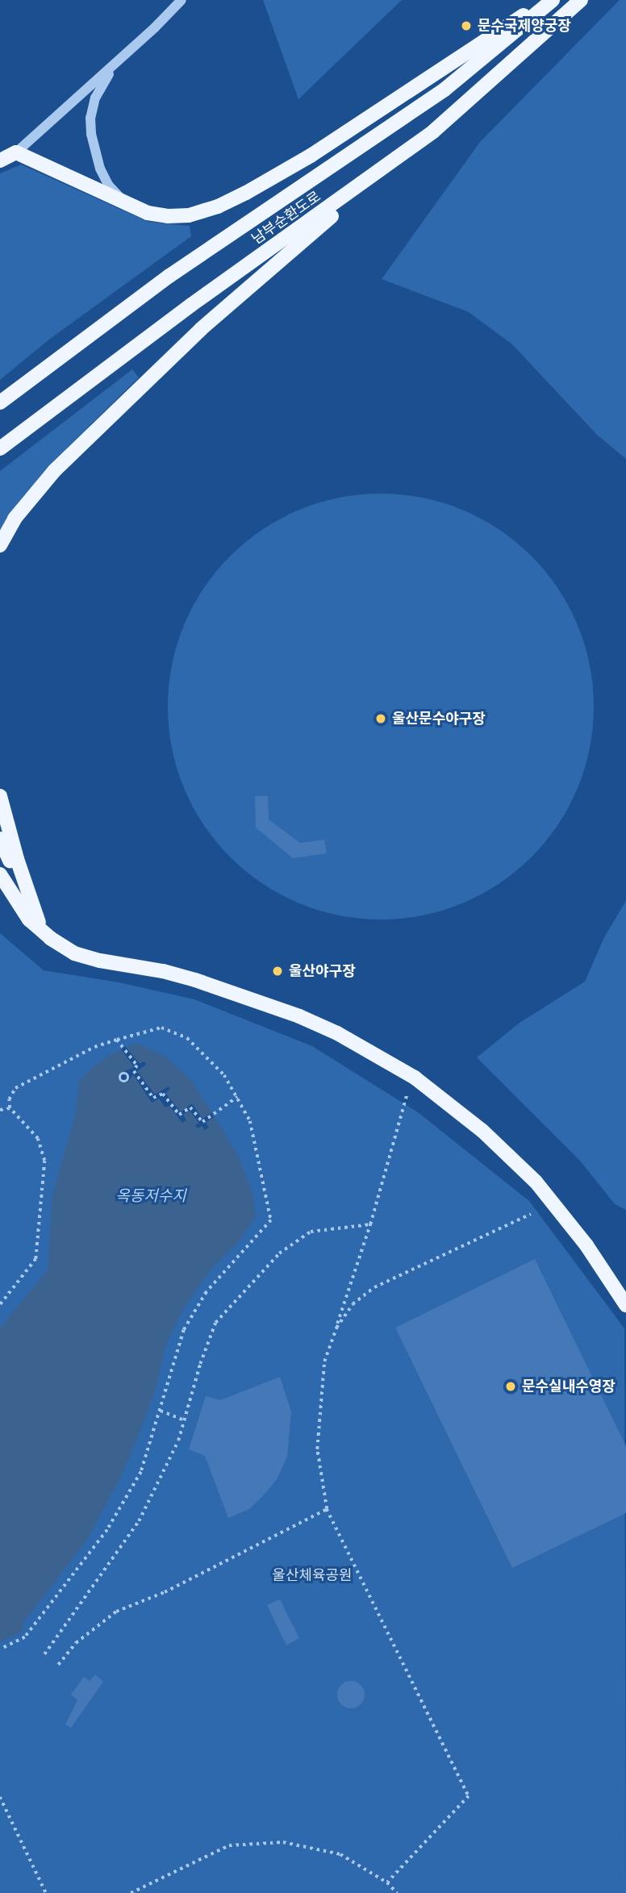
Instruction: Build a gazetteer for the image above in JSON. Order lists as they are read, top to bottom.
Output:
{
  "streets": {
    "main road": ["남부순환도로"]
  },
  "water": ["옥동저수지"],
  "parks": ["울산체육공원"],
  "places": [
    "문수국제양궁장",
    "울산문수야구장",
    "울산야구장",
    "문수실내수영장"
  ]
}
